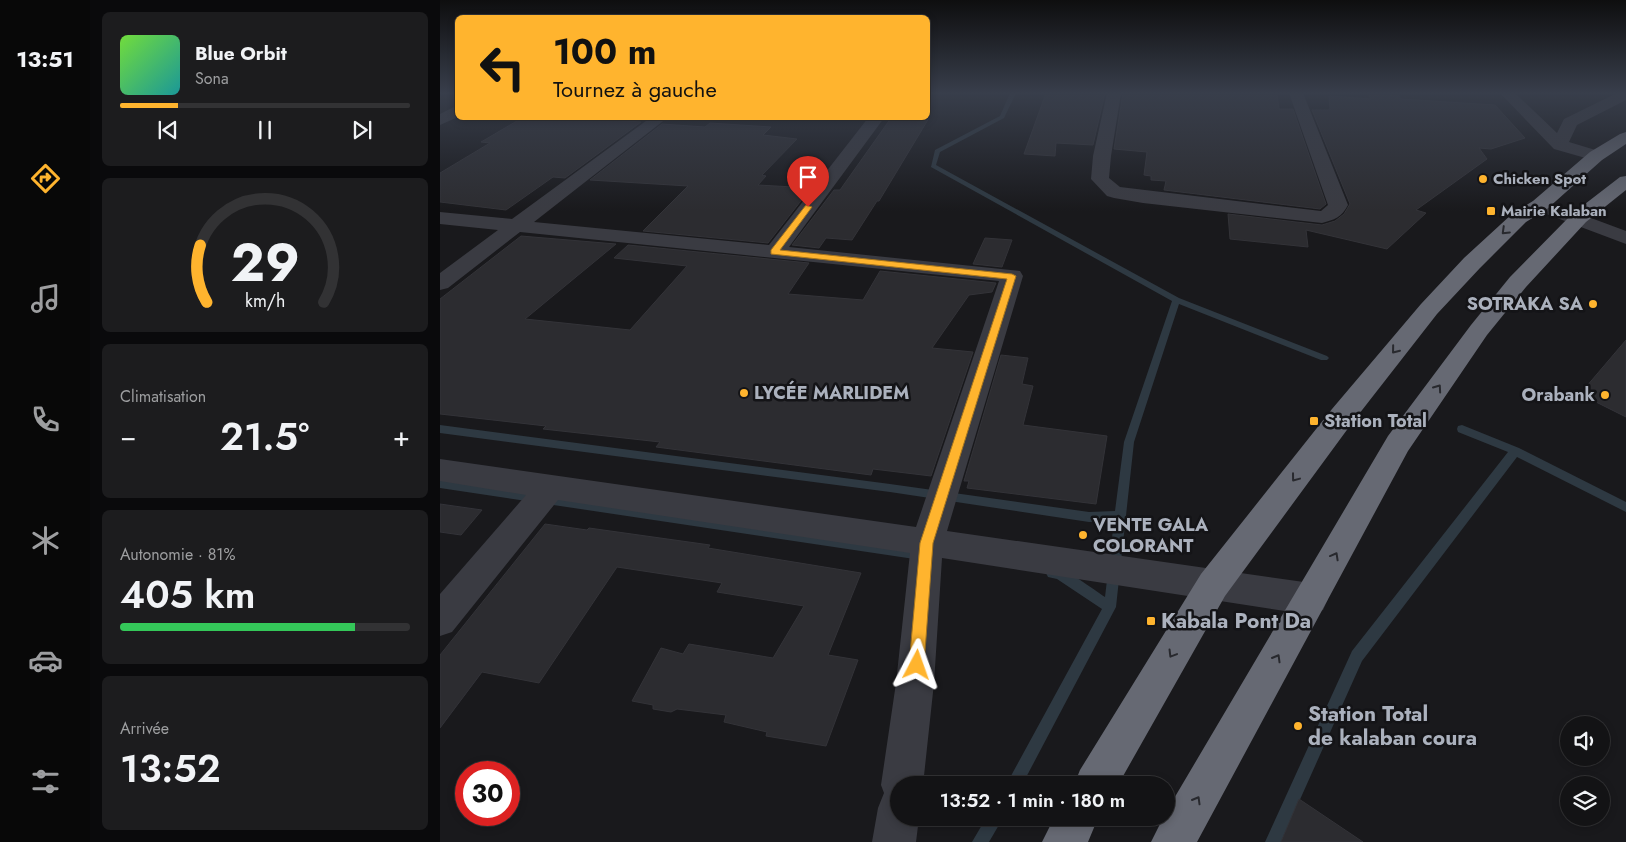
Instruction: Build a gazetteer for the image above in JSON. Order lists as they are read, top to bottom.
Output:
{
  "places": {
    "other": [
      "Chicken Spot",
      "SOTRAKA SA",
      "LYCÉE MARLIDEM",
      "Orabank",
      "VENTE GALA COLORANT",
      "Station Total de kalaban coura"
    ],
    "transit": ["Mairie Kalaban", "Station Total", "Kabala Pont Da"]
  },
  "page": {
    "tabs": "13:51",
    "turn": ["100 m", "Tournez à gauche"],
    "song": ["Blue Orbit", "Sona"],
    "tile": [
      "Climatisation",
      ["Autonomie · 81%", "405 km"],
      ["Arrivée", "13:52"]
    ],
    "heat": ["−", "21.5°", "+"],
    "limit": "30",
    "trip": "13:52 · 1 min · 180 m",
    "gauge": ["29", "km/h"]
  }
}
